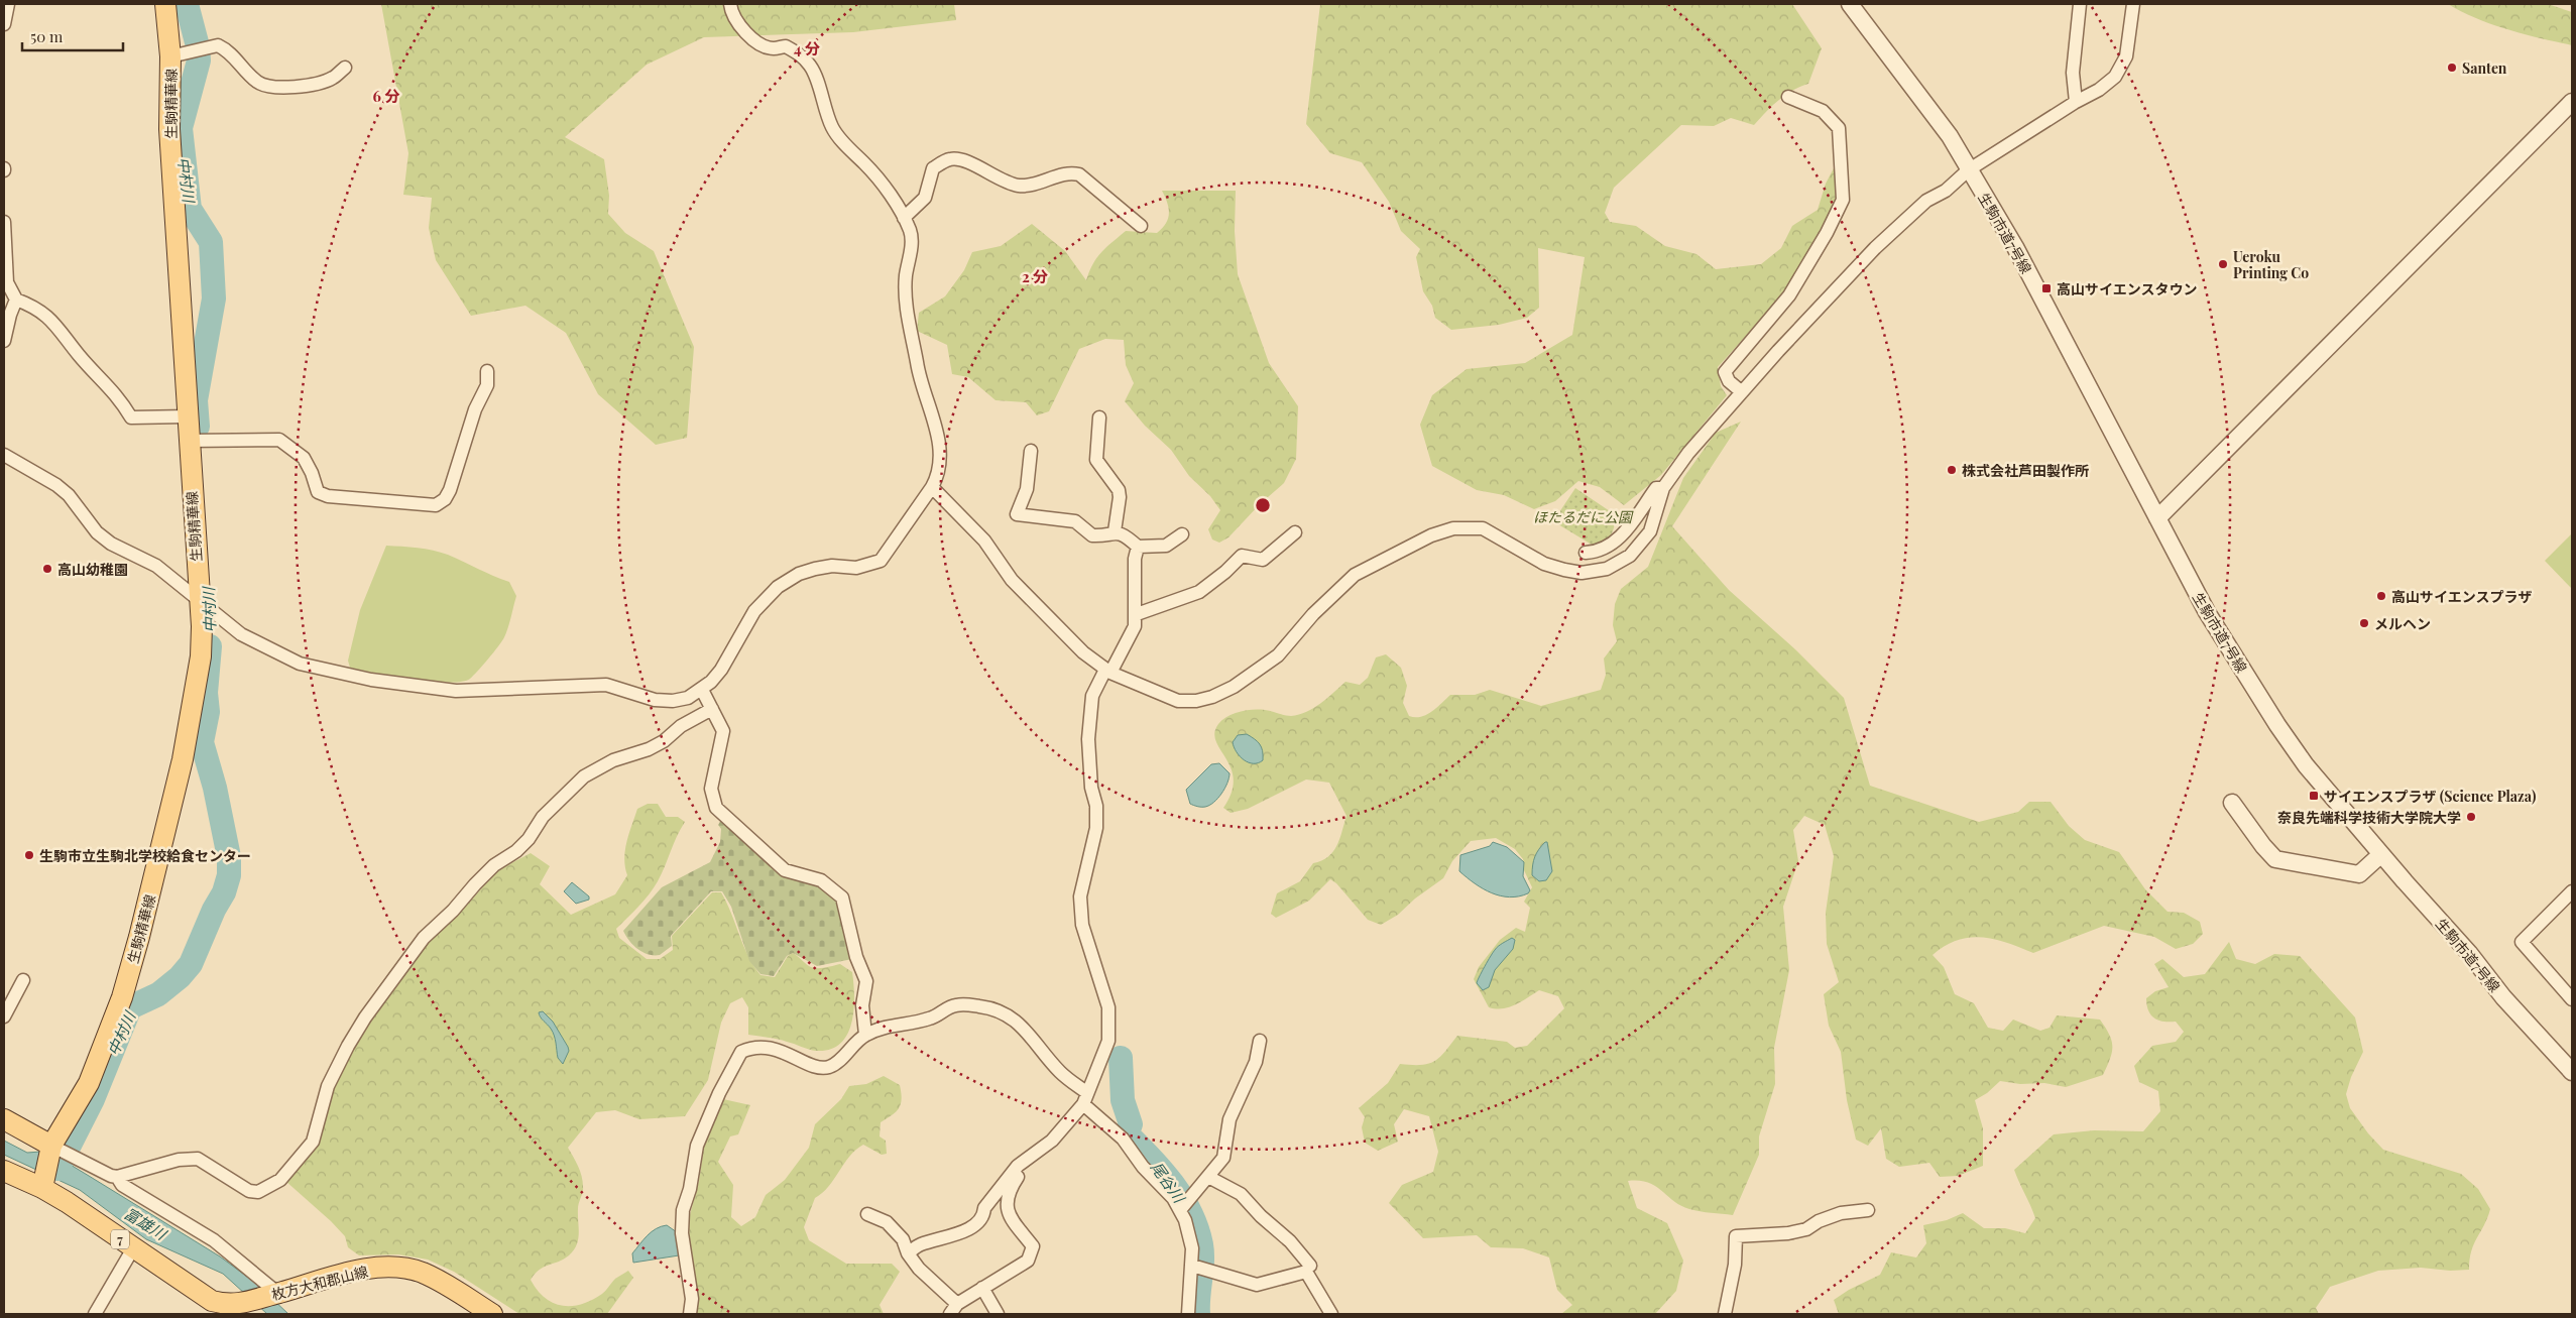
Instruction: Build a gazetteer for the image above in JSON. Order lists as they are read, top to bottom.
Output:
{
  "streets": {
    "main road": ["生駒精華線", "7", "枚方大和郡山線"],
    "street": ["生駒市道7号線"]
  },
  "water": ["中村川", "尾谷川", "富雄川"],
  "parks": ["ほたるだに公園"],
  "places": {
    "other": [
      "Santen",
      "Ueroku Printing Co",
      "株式会社芦田製作所",
      "高山幼稚園",
      "高山サイエンスプラザ",
      "メルヘン",
      "奈良先端科学技術大学院大学",
      "生駒市立生駒北学校給食センター"
    ],
    "transit": ["高山サイエンスタウン", "サイエンスプラザ (Science Plaza)"]
  },
  "scale_bar": "50 m",
  "rings": ["4 分", "6 分", "2 分"]
}
